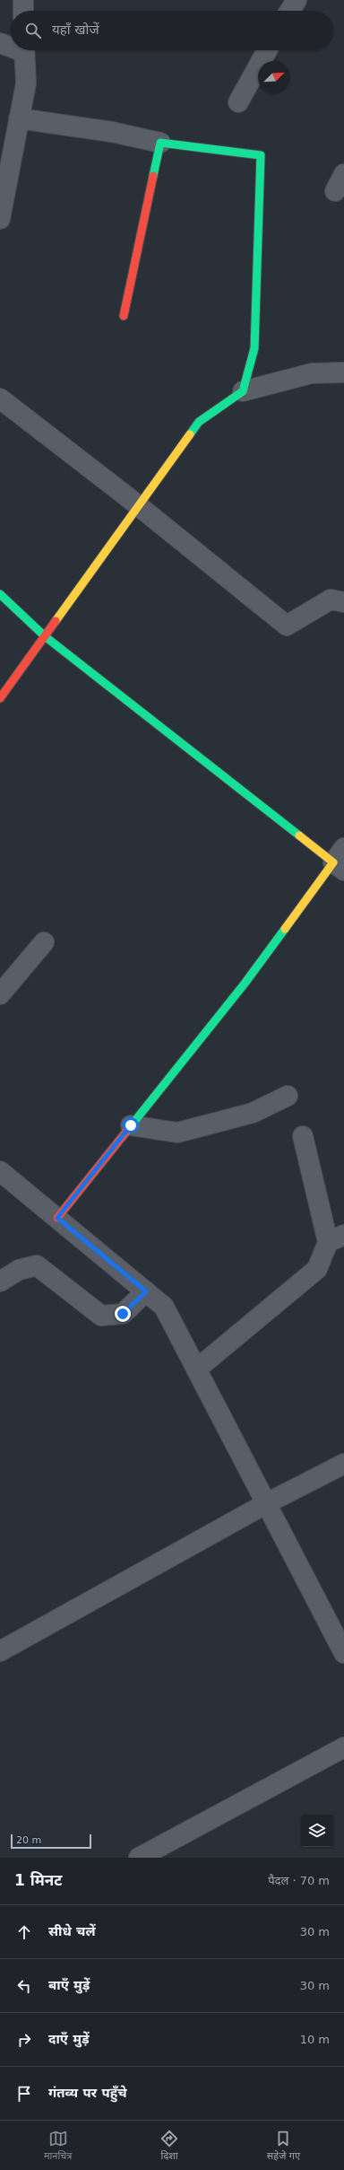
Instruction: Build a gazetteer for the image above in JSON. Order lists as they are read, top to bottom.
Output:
{
  "scale_bar": "20 m",
  "north": "top right",
  "page": {
    "search": "यहाँ खोजें",
    "scale": "20 m",
    "heading": ["1 मिनट", "पैदल · 70 m"],
    "list": [
      ["सीधे चलें", "30 m"],
      ["बाएँ मुड़ें", "30 m"],
      ["दाएँ मुड़ें", "10 m"],
      "गंतव्य पर पहुँचे"
    ],
    "nav": ["मानचित्र", "दिशा", "सहेजे गए"]
  }
}
